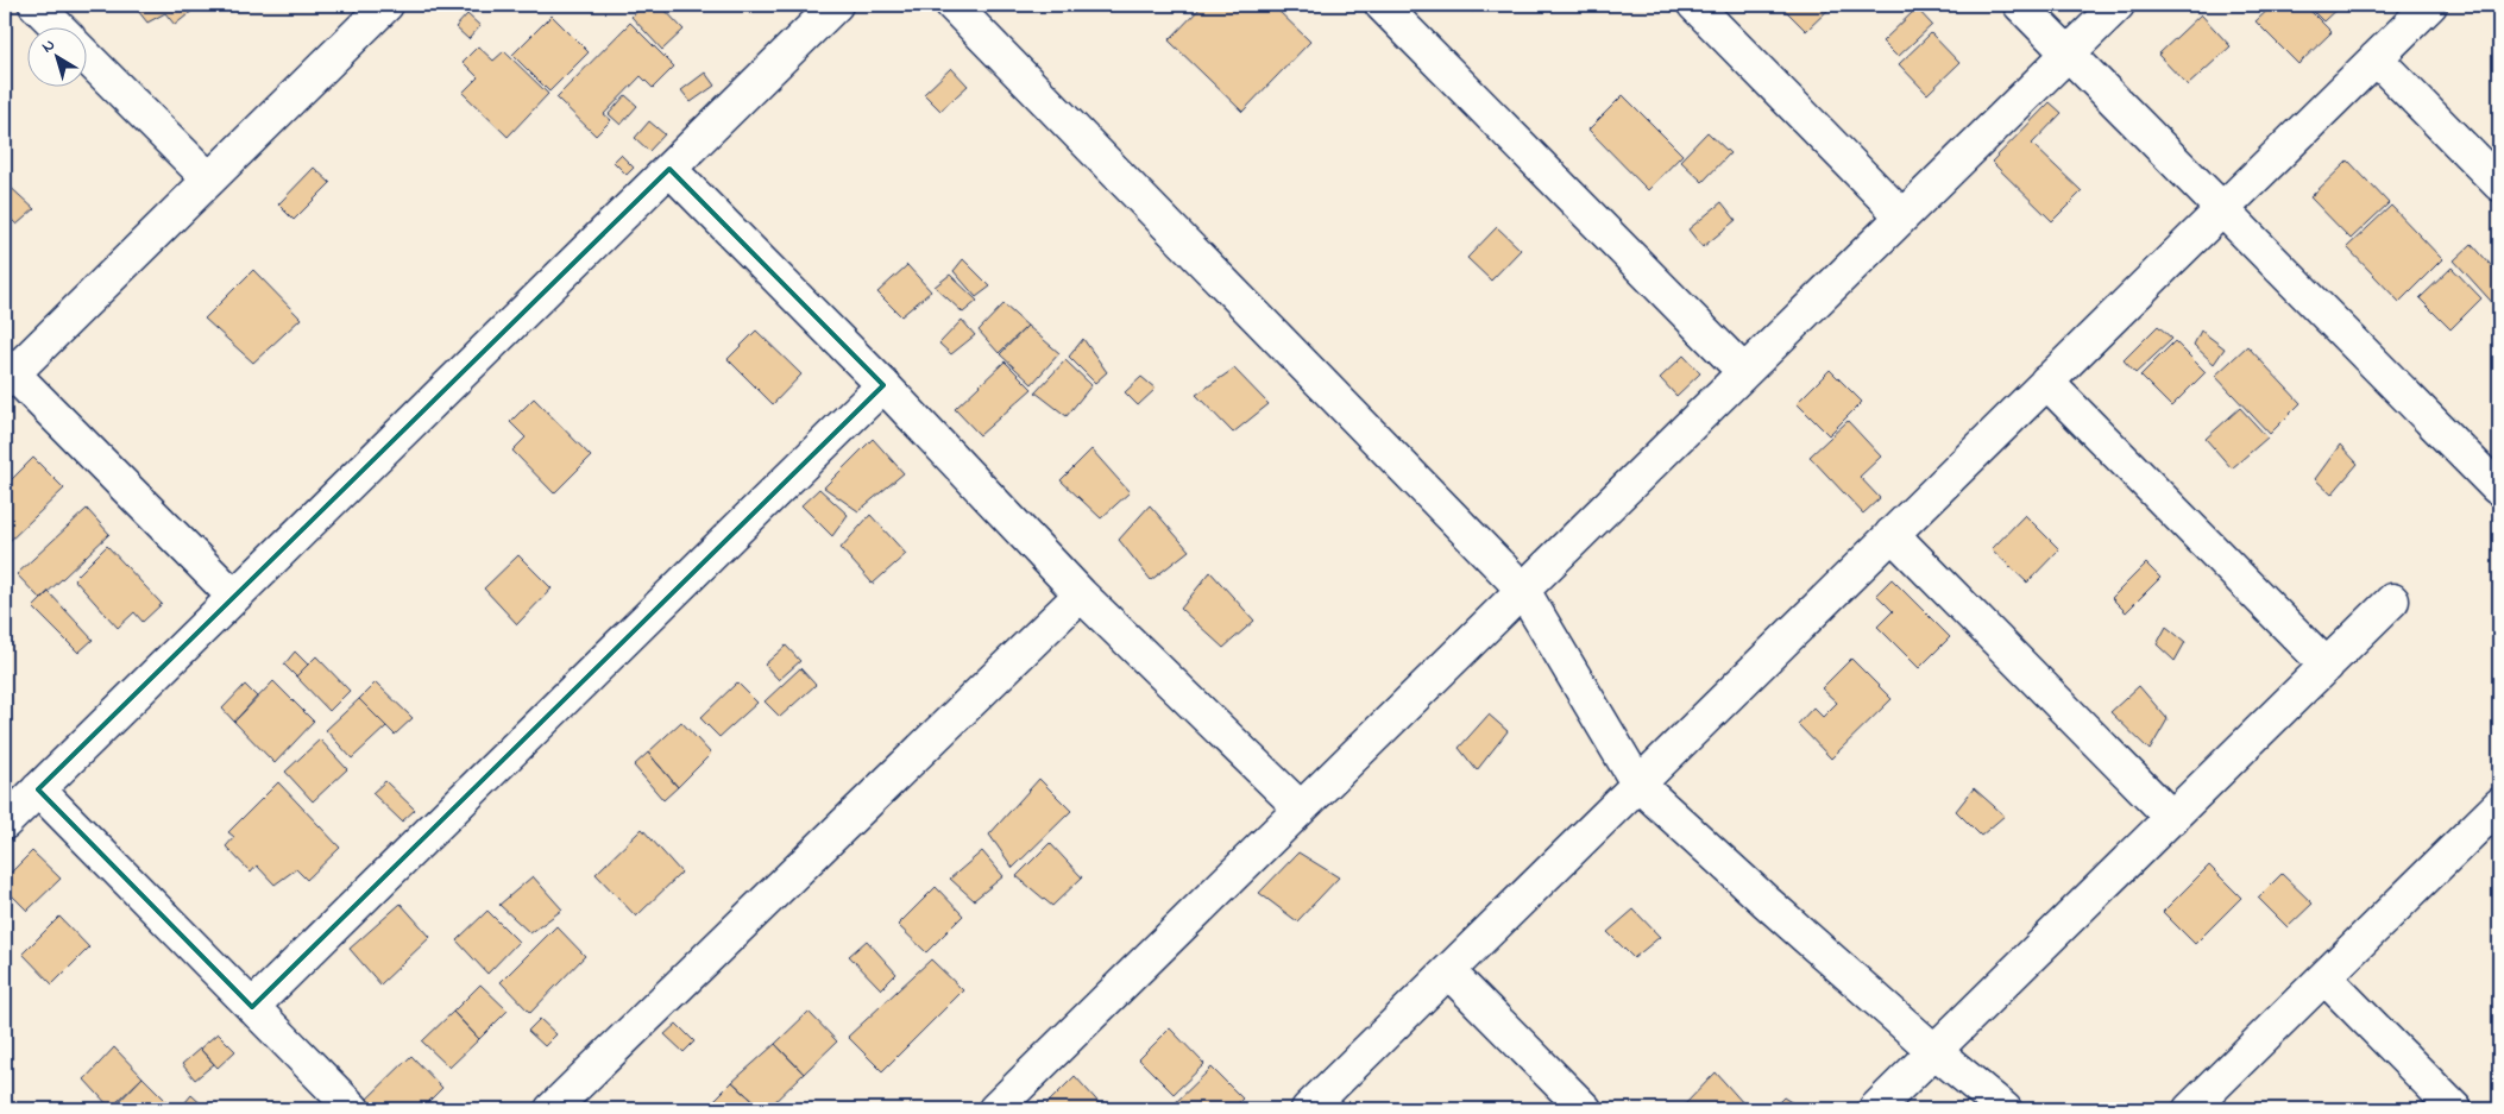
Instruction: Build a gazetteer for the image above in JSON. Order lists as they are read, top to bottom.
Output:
{
  "north": "top left"
}
